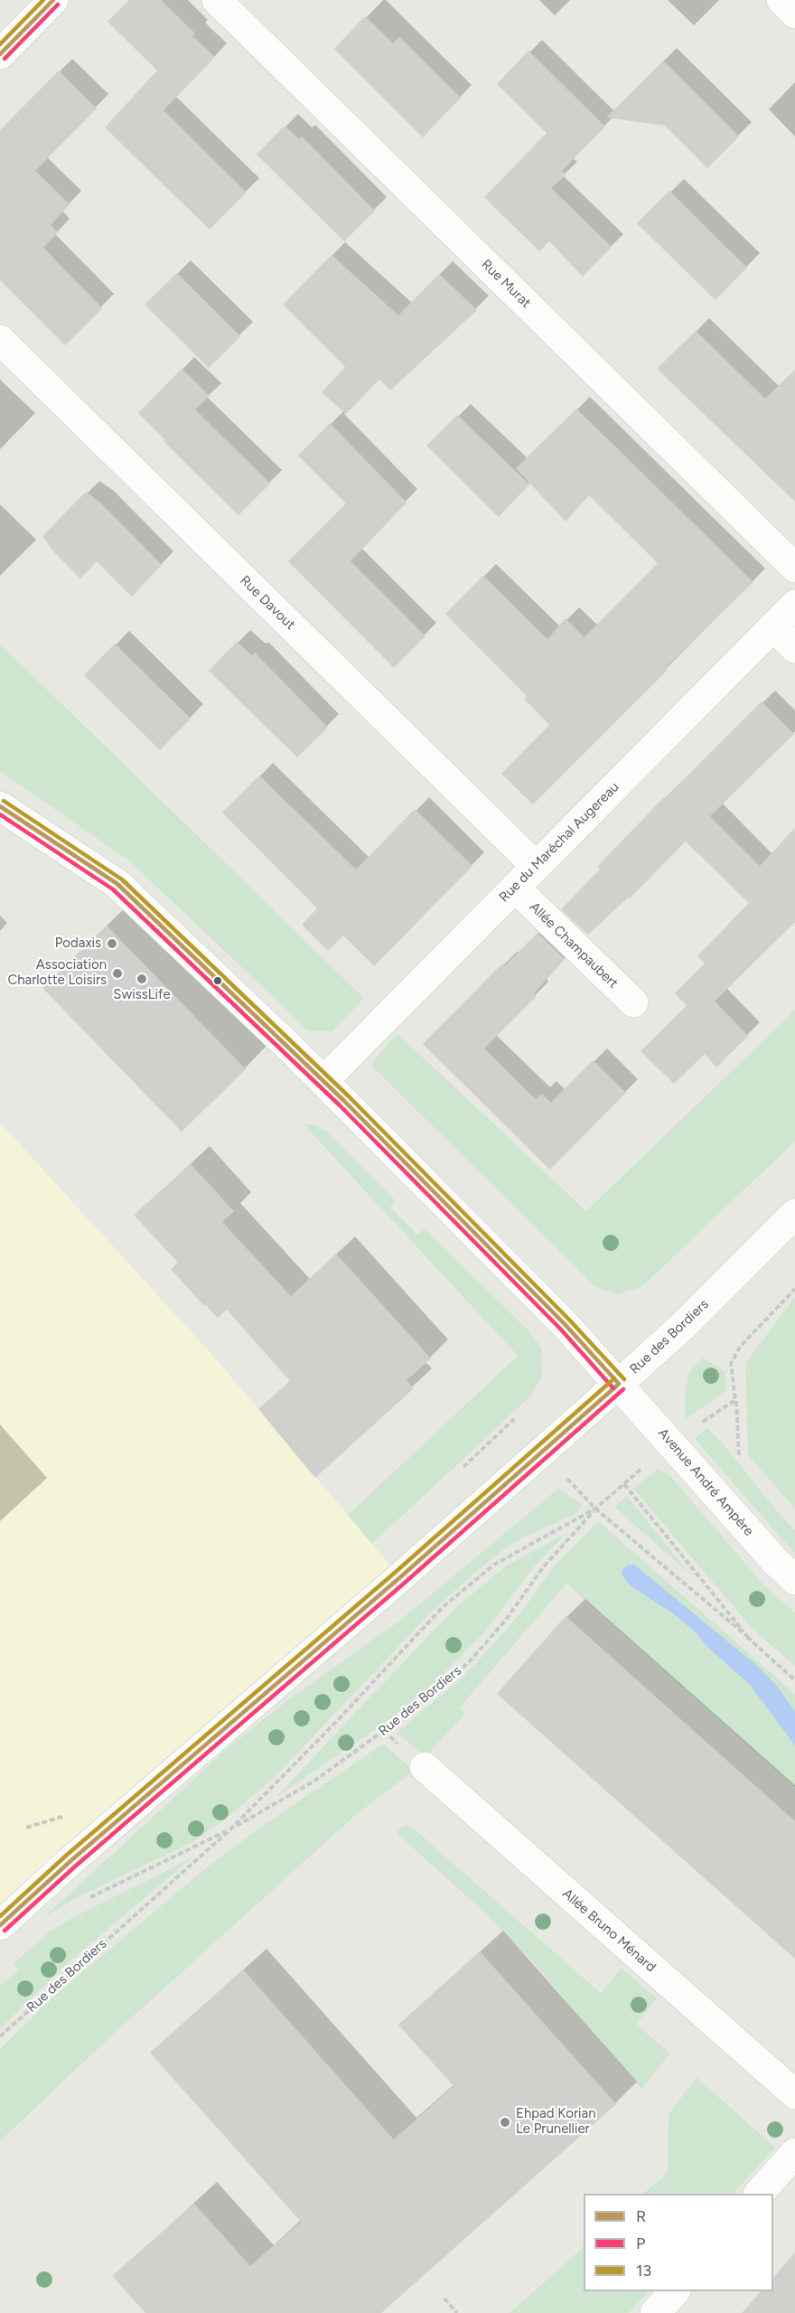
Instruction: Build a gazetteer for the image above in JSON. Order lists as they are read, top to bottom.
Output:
{
  "streets": {
    "street": [
      "Rue Murat",
      "Rue Davout",
      "Rue du Maréchal Augereau",
      "Allée Champaubert",
      "Rue des Bordiers",
      "Avenue André Ampère",
      "Allée Bruno Ménard"
    ]
  },
  "crossings": [
    ["Rue Davout", "Rue du Maréchal Augereau"],
    ["Rue du Maréchal Augereau", "Allée Champaubert"],
    ["Rue du Maréchal Augereau", "Avenue André Ampère"],
    ["Rue des Bordiers", "Avenue André Ampère"]
  ],
  "places": [
    "Podaxis",
    "Association Charlotte Loisirs",
    "SwissLife",
    "Ehpad Korian Le Prunellier"
  ],
  "lines": ["transit line R", "transit line 13", "transit line P"],
  "legend": ["R", "P", "13"]
}
